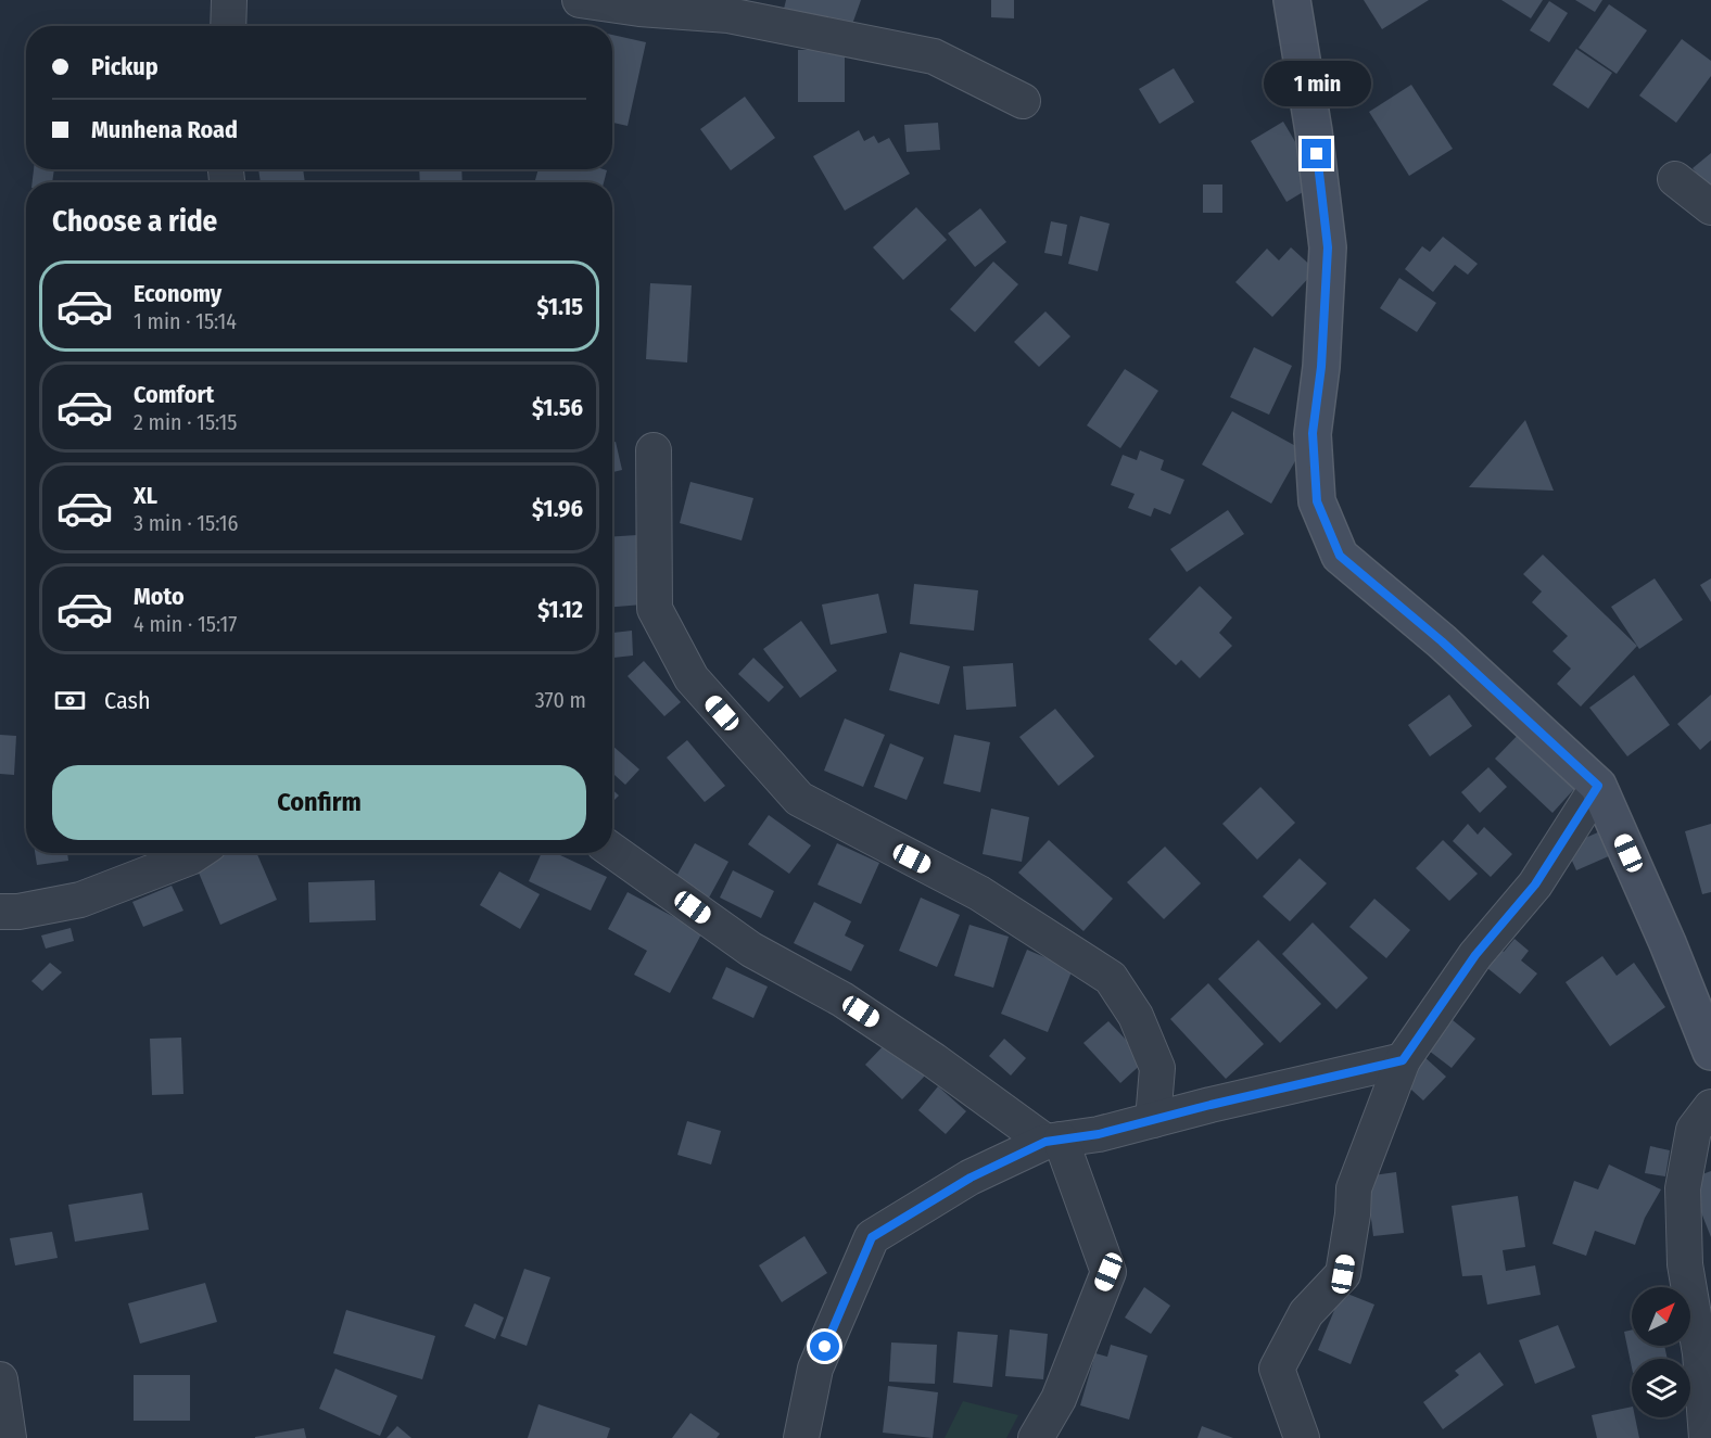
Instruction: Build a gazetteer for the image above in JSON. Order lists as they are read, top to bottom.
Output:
{
  "north": "top right",
  "page": {
    "banner": ["Pickup", "Munhena Road"],
    "bubble": "1 min",
    "heading": "Choose a ride",
    "list": [
      {
        "name": "Economy",
        "note": "1 min · 15:14",
        "value": "$1.15"
      },
      {
        "name": "Comfort",
        "note": "2 min · 15:15",
        "value": "$1.56"
      },
      {
        "name": "XL",
        "note": "3 min · 15:16",
        "value": "$1.96"
      },
      {
        "name": "Moto",
        "note": "4 min · 15:17",
        "value": "$1.12"
      }
    ],
    "pay": ["Cash", "370 m"],
    "buttons": "Confirm"
  }
}
